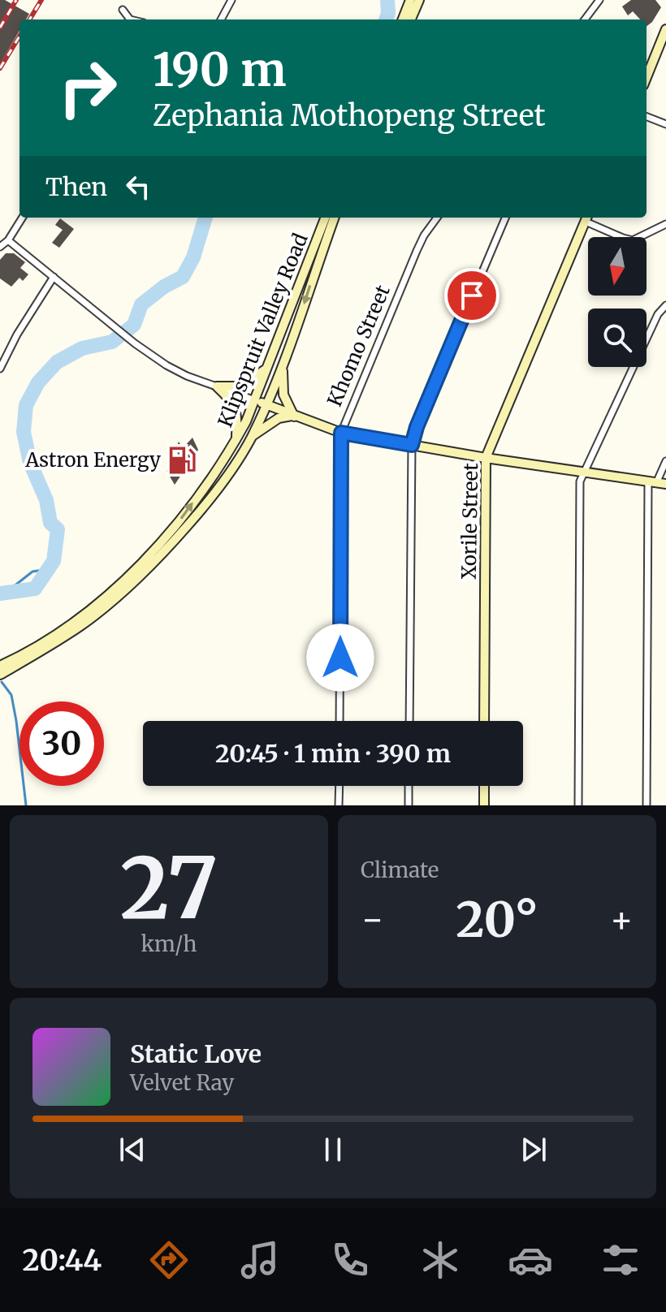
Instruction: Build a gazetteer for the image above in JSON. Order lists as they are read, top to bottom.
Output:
{
  "streets": {
    "main road": ["Klipspruit Valley Road", "Xorile Street"],
    "street": ["Khomo Street"]
  },
  "places": {
    "fuel station": ["Astron Energy"]
  },
  "north": "bottom",
  "page": {
    "turn": ["190 m", "Zephania Mothopeng Street"],
    "then": "Then",
    "limit": "30",
    "trip": "20:45 · 1 min · 390 m",
    "tile": [
      ["27", "km/h"],
      "Climate"
    ],
    "heat": ["−", "20°", "+"],
    "song": ["Static Love", "Velvet Ray"],
    "tabs": "20:44"
  }
}
